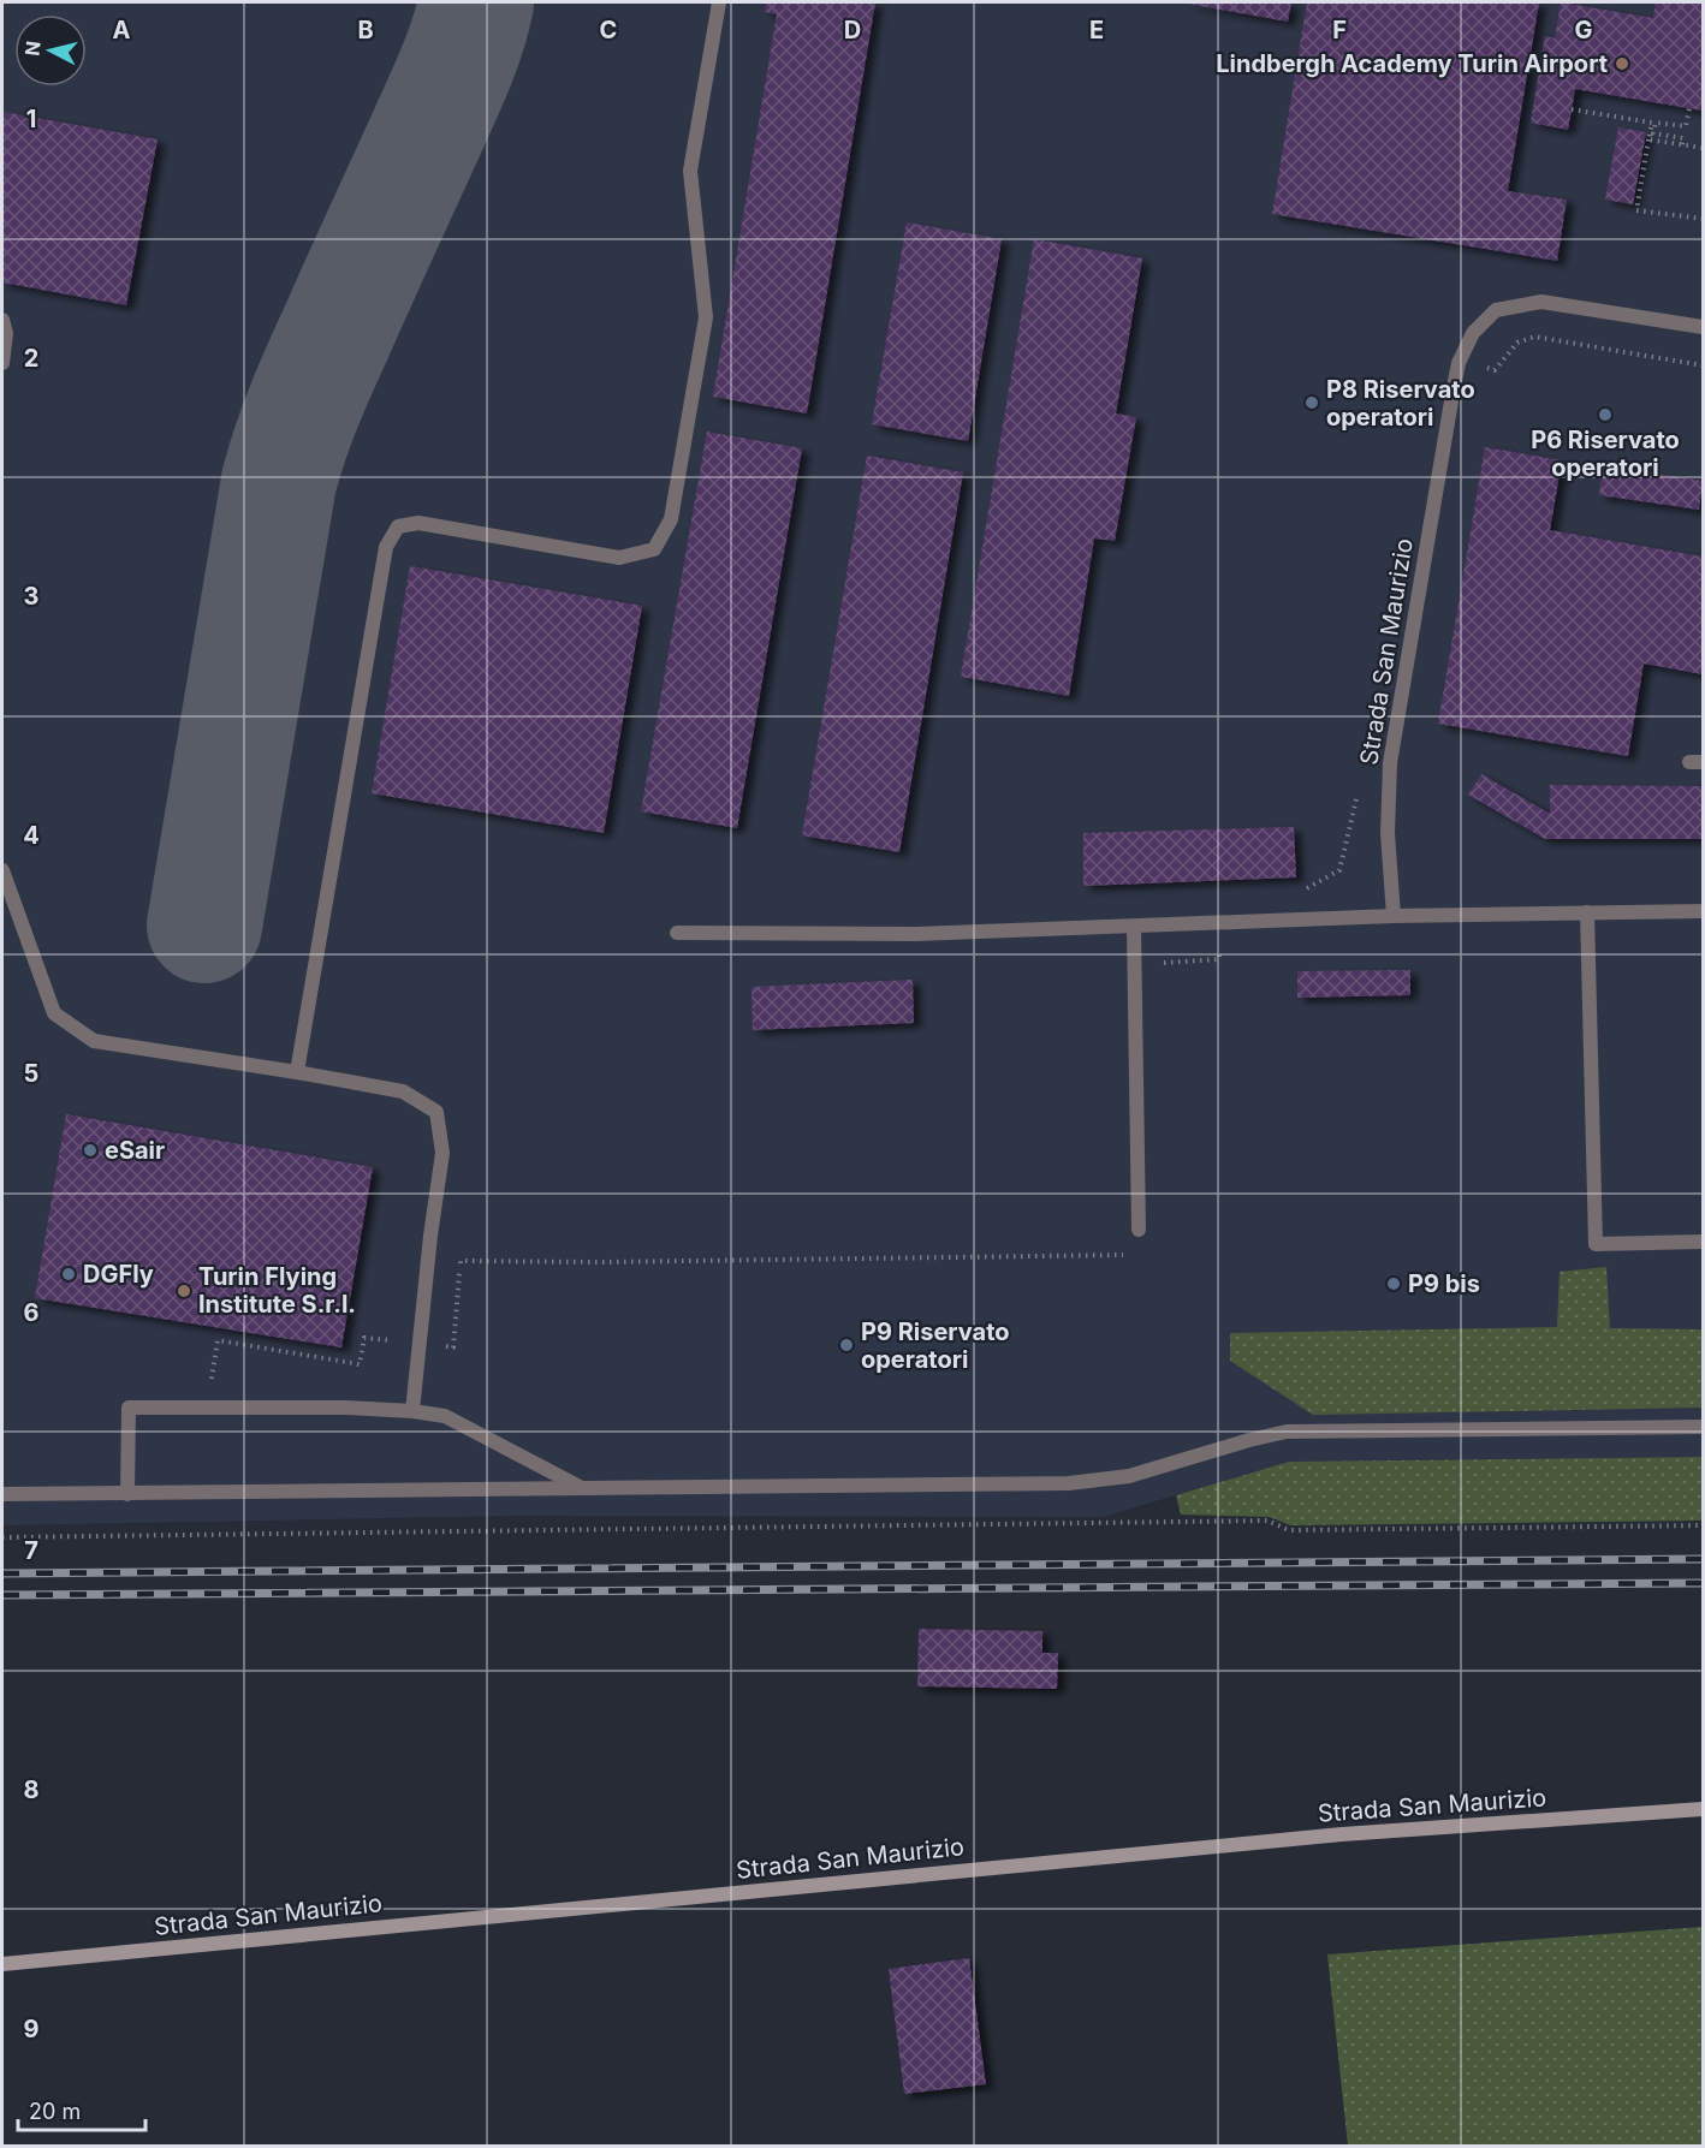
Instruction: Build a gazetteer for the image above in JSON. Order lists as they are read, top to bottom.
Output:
{
  "streets": {
    "main road": ["Strada San Maurizio"]
  },
  "places": [
    "Lindbergh Academy Turin Airport",
    "P8 Riservato operatori",
    "P6 Riservato operatori",
    "eSair",
    "DGFly",
    "P9 bis",
    "Turin Flying Institute S.r.l.",
    "P9 Riservato operatori"
  ],
  "scale_bar": "20 m",
  "north": "left",
  "grid": {
    "columns": [
      "A",
      "B",
      "C",
      "D",
      "E",
      "F",
      "G"
    ],
    "rows": [
      "1",
      "2",
      "3",
      "4",
      "5",
      "6",
      "7",
      "8",
      "9"
    ]
  }
}
